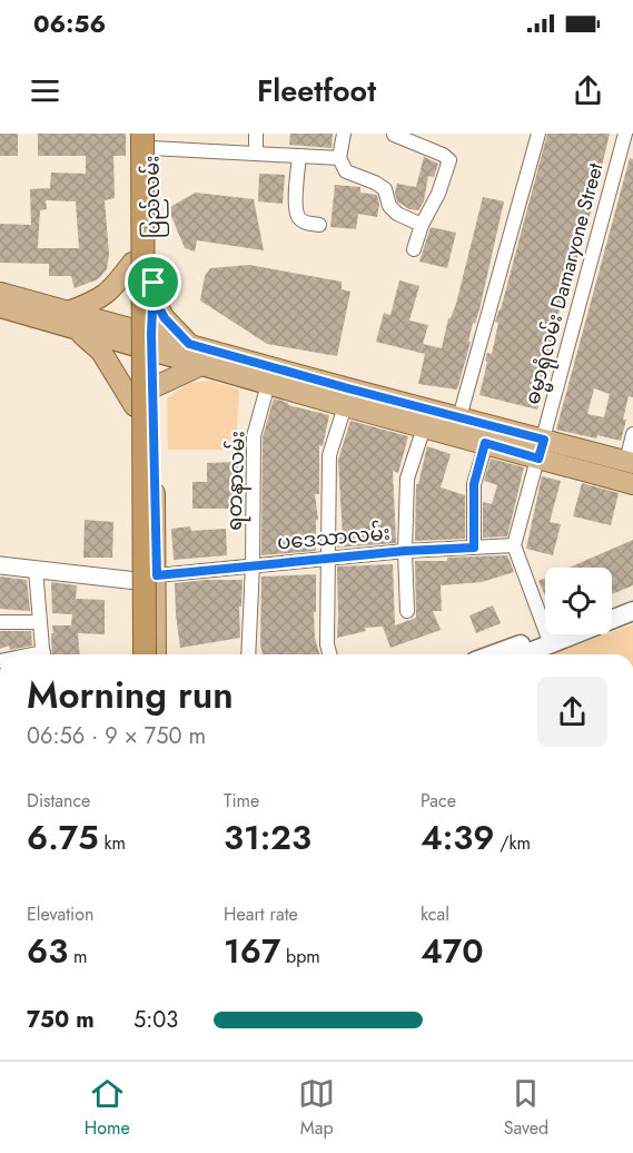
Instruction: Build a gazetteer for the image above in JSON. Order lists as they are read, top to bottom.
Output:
{
  "streets": {
    "main road": ["ပြည်လမ်း"],
    "street": ["ဓမ္မာရုံလမ်း Damaryone Street", "ရတနာလမ်း", "ပဒေသာလမ်း"]
  },
  "crossings": [
    ["ပြည်လမ်း", "ပဒေသာလမ်း"],
    ["ဓမ္မာရုံလမ်း Damaryone Street", "ပဒေသာလမ်း"],
    ["ရတနာလမ်း", "ပဒေသာလမ်း"]
  ],
  "page": {
    "status": "06:56",
    "header": "Fleetfoot",
    "heading": ["Morning run", "06:56 · 9 × 750 m"],
    "stats": [
      ["Distance", "6.75 km"],
      ["Time", "31:23"],
      ["Pace", "4:39 /km"],
      ["Elevation", "63 m"],
      ["Heart rate", "167 bpm"],
      ["kcal", "470"]
    ],
    "list": [
      {
        "name": "750 m",
        "note": "5:03"
      }
    ],
    "tabs": ["Home", "Map", "Saved"]
  }
}
